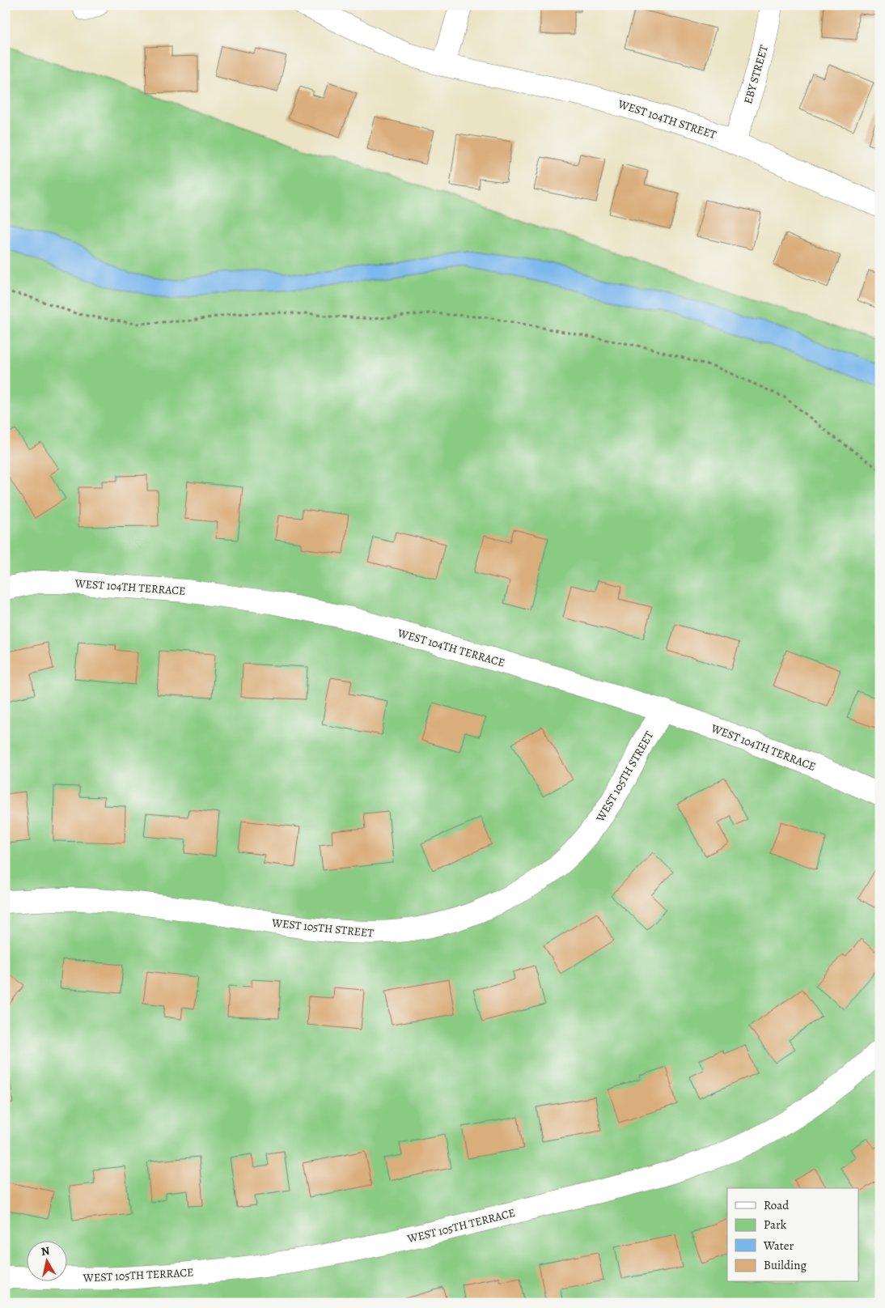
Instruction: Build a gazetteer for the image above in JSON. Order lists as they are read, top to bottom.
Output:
{
  "streets": {
    "street": [
      "EBY STREET",
      "WEST 104TH STREET",
      "WEST 104TH TERRACE",
      "WEST 105TH STREET",
      "WEST 105TH TERRACE"
    ]
  },
  "crossings": [
    ["EBY STREET", "WEST 104TH STREET"],
    ["WEST 104TH TERRACE", "WEST 105TH STREET"]
  ],
  "legend": [
    "Road",
    "Park",
    "Water",
    "Building"
  ],
  "north": "top"
}
